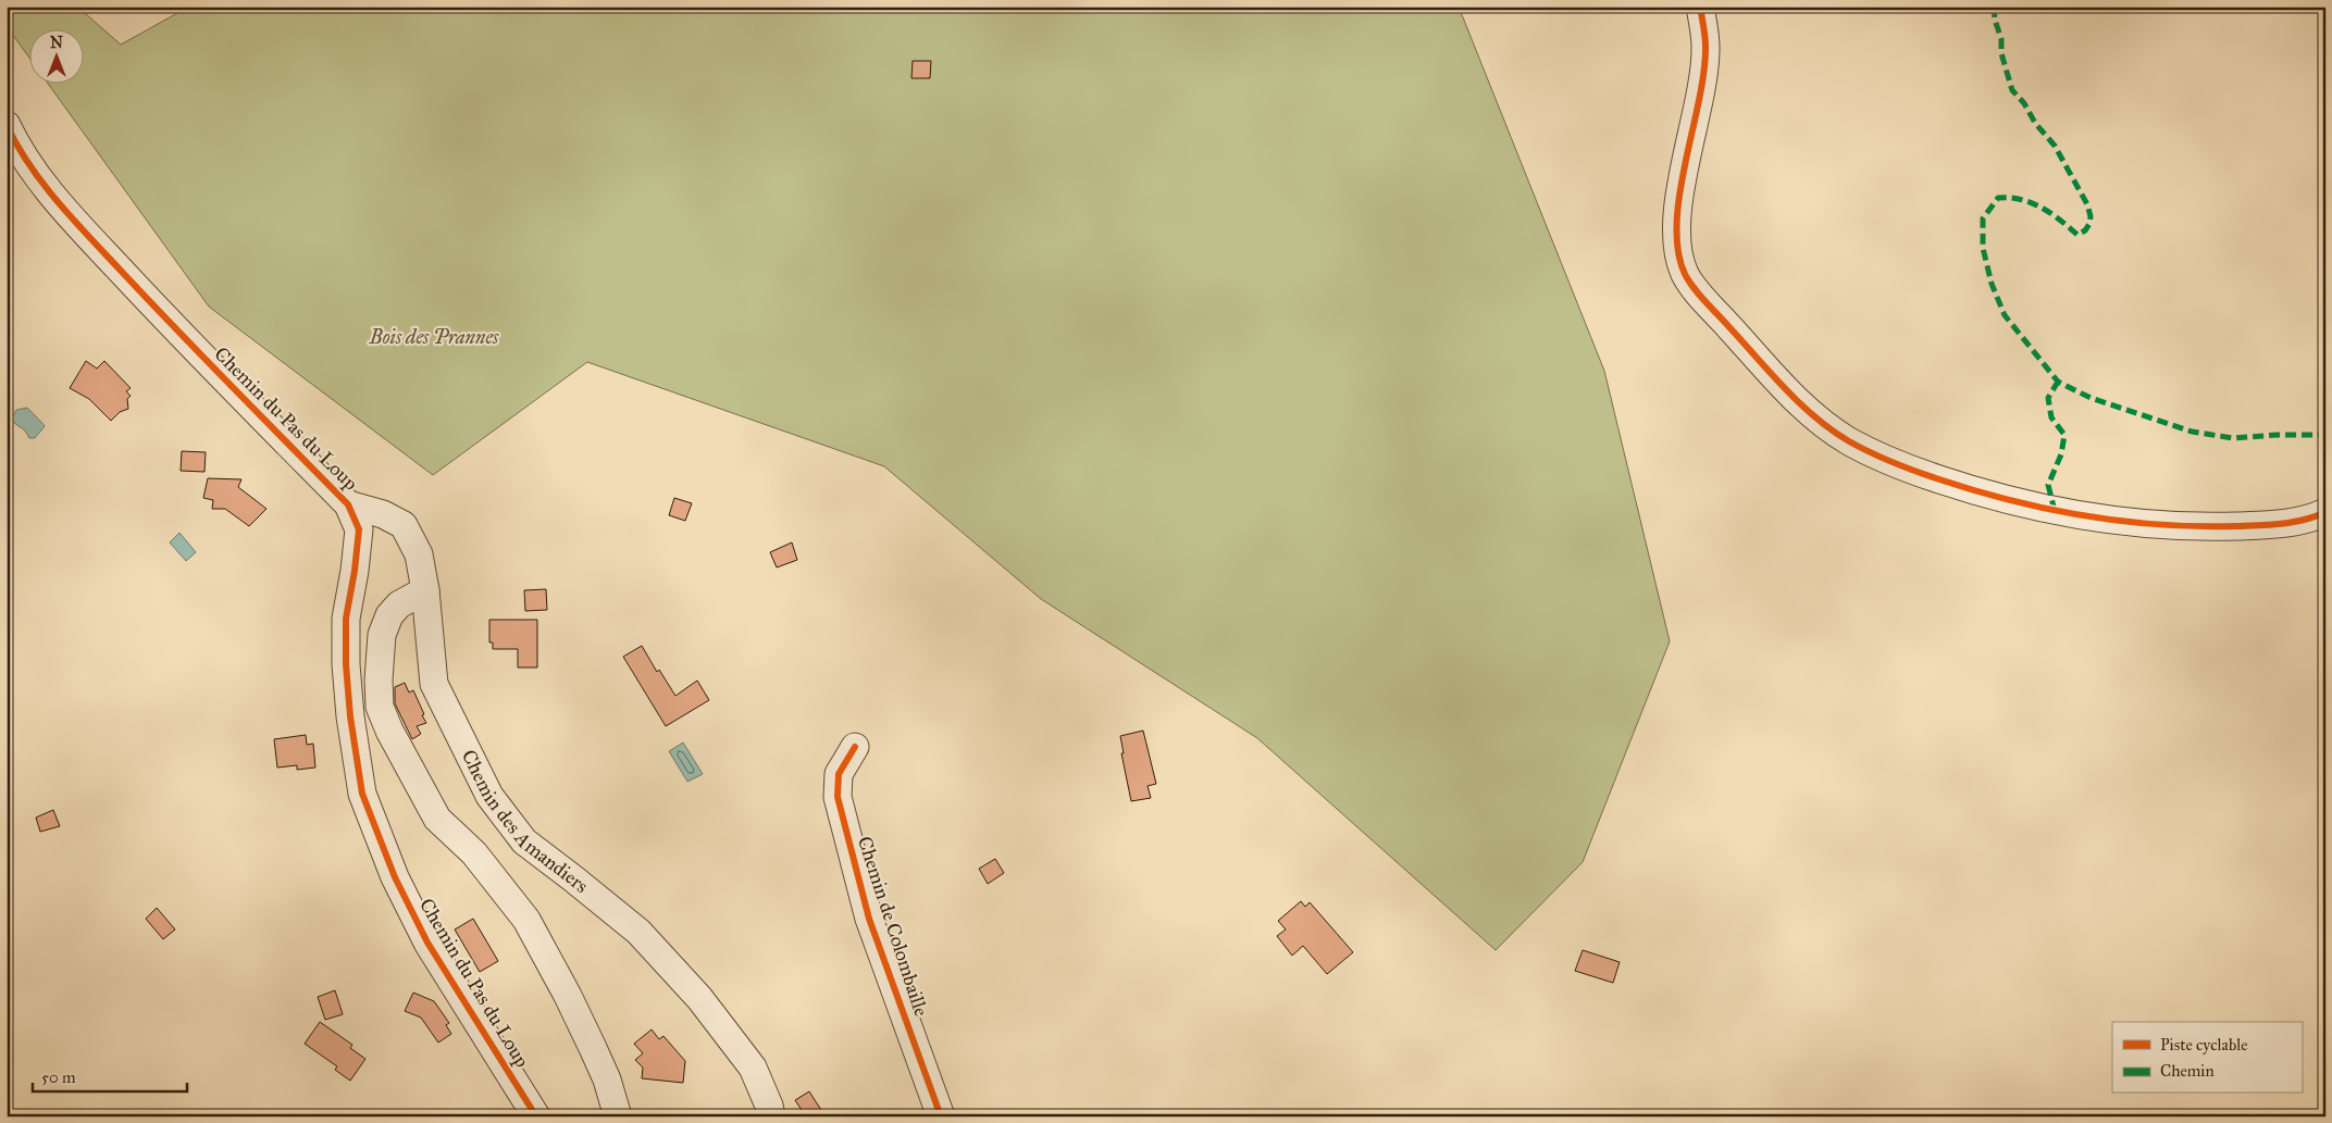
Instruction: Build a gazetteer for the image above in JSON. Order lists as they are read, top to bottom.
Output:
{
  "streets": {
    "street": ["Chemin du Pas du Loup", "Chemin des Amandiers", "Chemin de Colombaille"]
  },
  "crossings": [
    ["Chemin du Pas du Loup", "Chemin des Amandiers"]
  ],
  "parks": ["Bois des Prannes"],
  "legend": ["Piste cyclable", "Chemin"],
  "scale_bar": "50 m",
  "north": "top"
}
